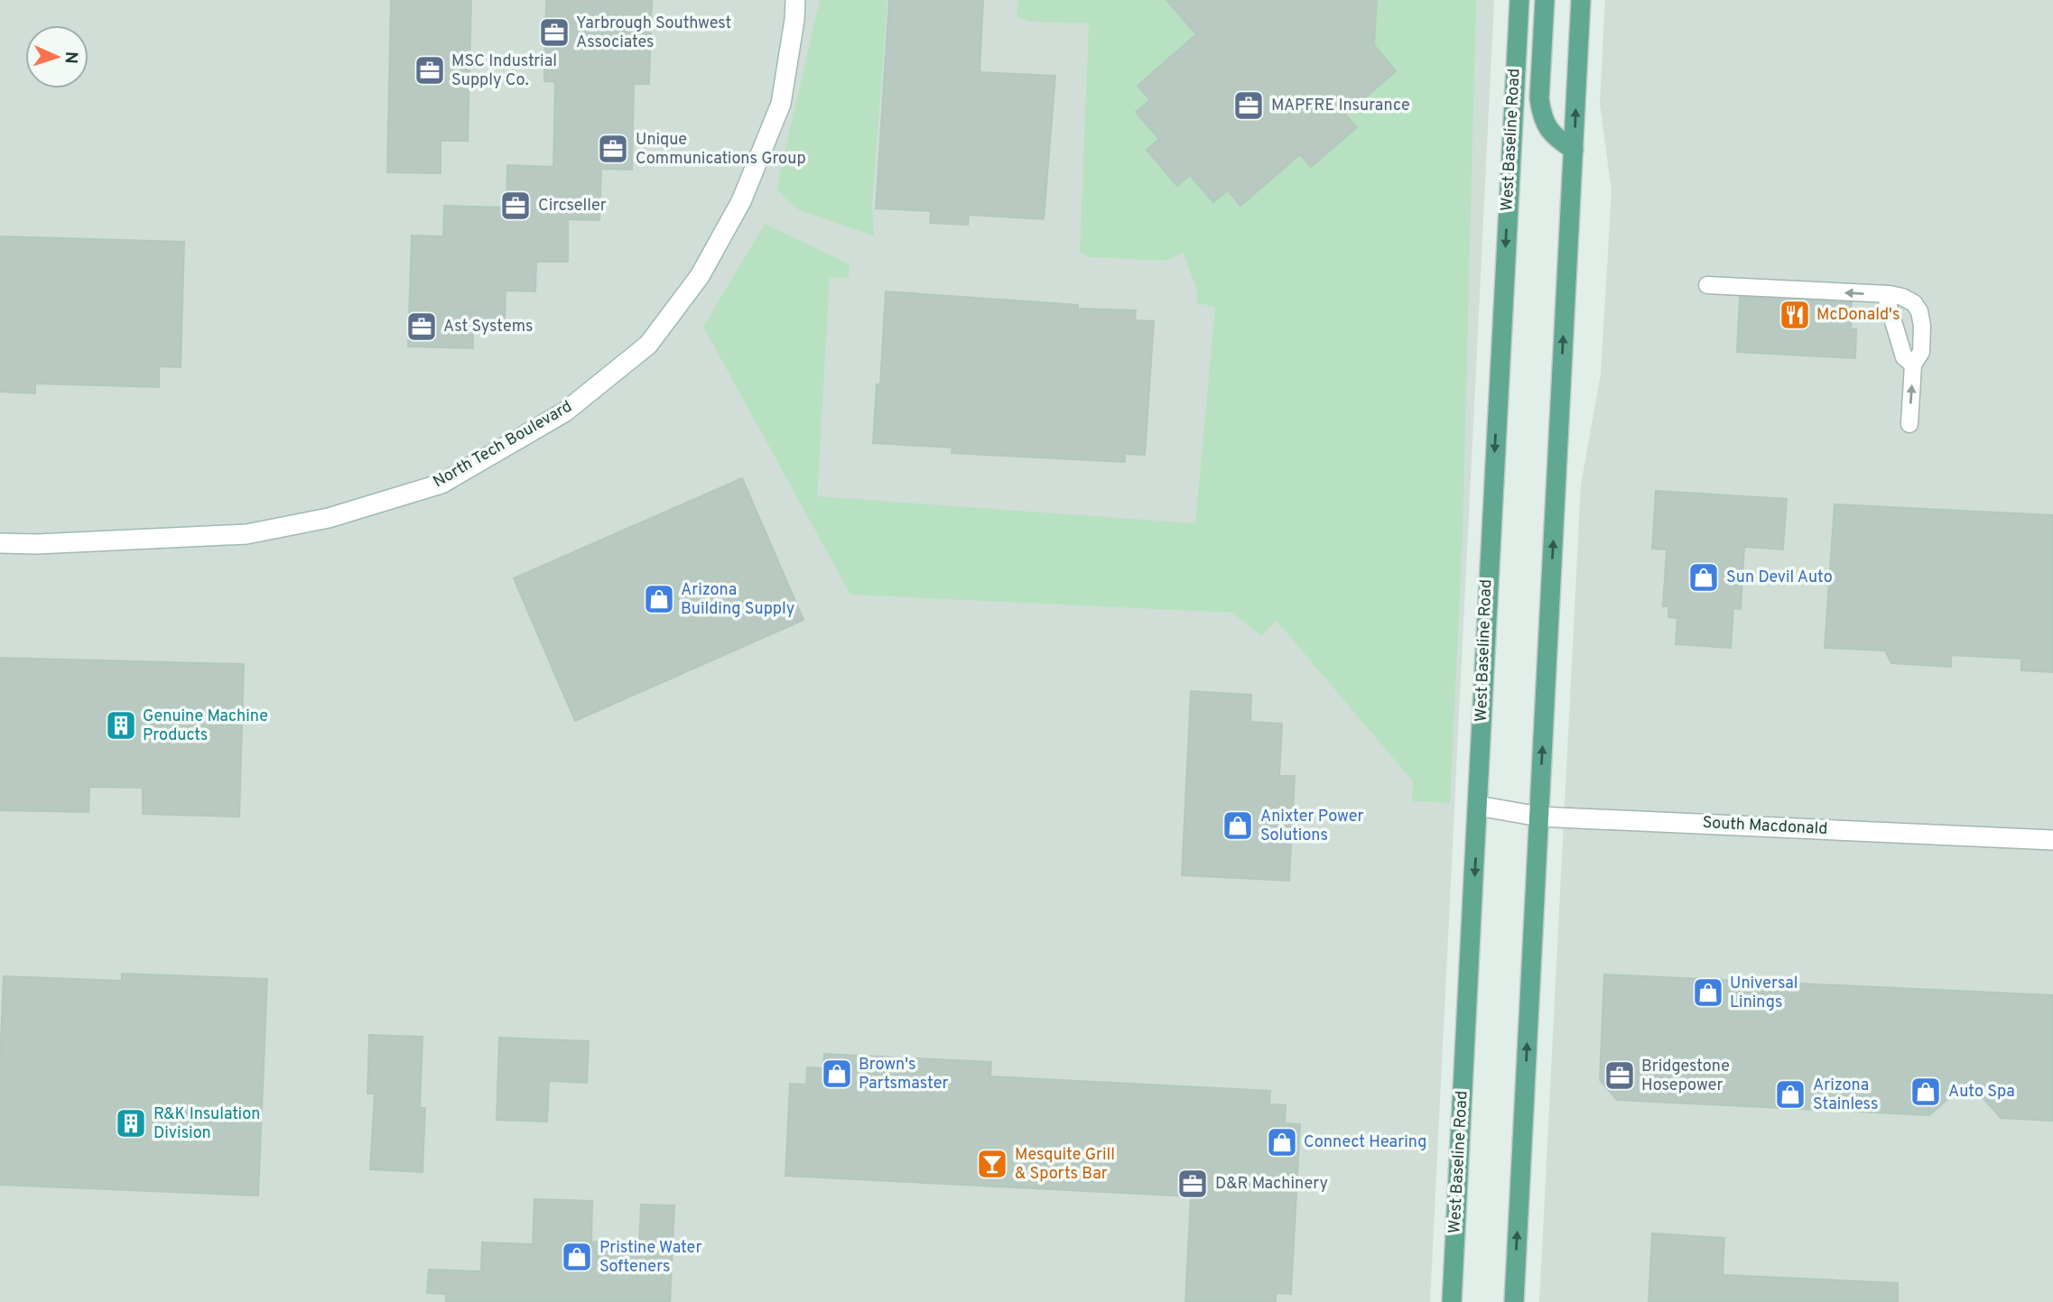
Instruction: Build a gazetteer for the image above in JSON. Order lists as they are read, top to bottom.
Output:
{
  "streets": {
    "main road": ["West Baseline Road"],
    "street": ["North Tech Boulevard", "South Macdonald"]
  },
  "crossings": [
    ["West Baseline Road", "South Macdonald"]
  ],
  "places": {
    "office": [
      "Yarbrough Southwest Associates",
      "MSC Industrial Supply Co.",
      "MAPFRE Insurance",
      "Unique Communications Group",
      "Circseller",
      "Ast Systems",
      "Bridgestone Hosepower",
      "D&R Machinery"
    ],
    "restaurant": ["McDonald's"],
    "shop": [
      "Sun Devil Auto",
      "Arizona Building Supply",
      "Anixter Power Solutions",
      "Universal Linings",
      "Brown's Partsmaster",
      "Auto Spa",
      "Arizona Stainless",
      "Connect Hearing",
      "Pristine Water Softeners"
    ],
    "building": ["Genuine Machine Products", "R&K Insulation Division"],
    "bar": ["Mesquite Grill & Sports Bar"]
  },
  "north": "right"
}
